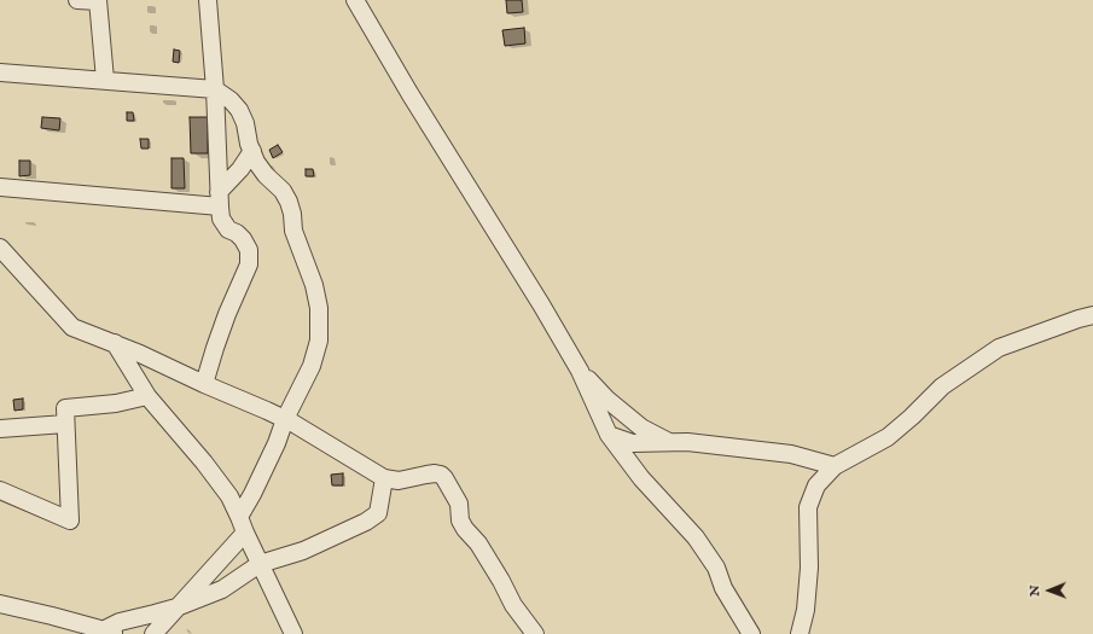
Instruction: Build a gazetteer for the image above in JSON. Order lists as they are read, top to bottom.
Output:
{
  "north": "left"
}
